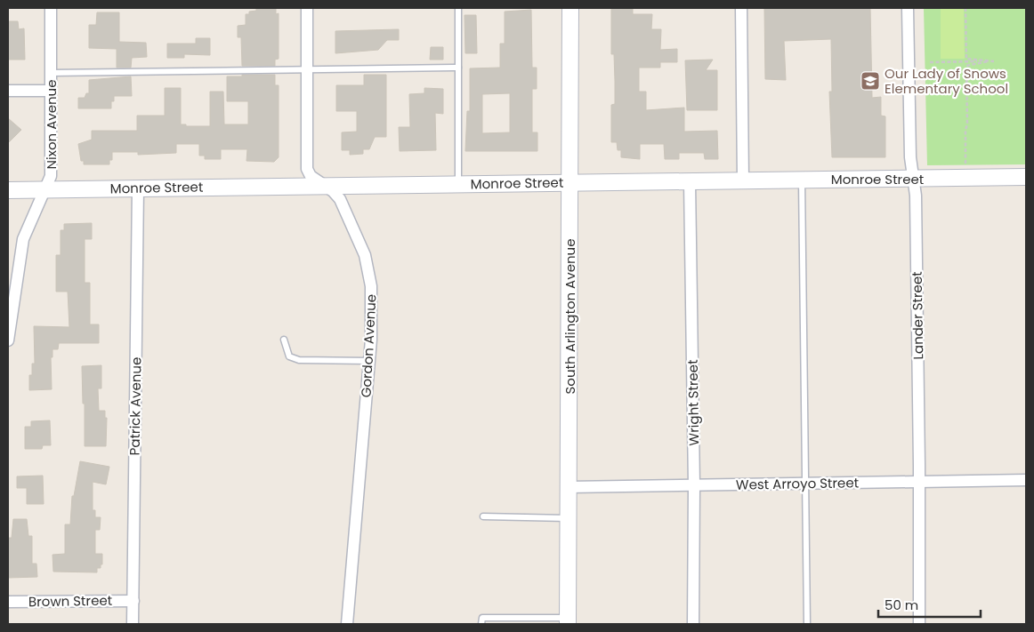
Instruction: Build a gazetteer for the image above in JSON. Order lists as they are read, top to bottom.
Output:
{
  "streets": {
    "street": [
      "Nixon Avenue",
      "Monroe Street",
      "Lander Street",
      "South Arlington Avenue",
      "Gordon Avenue",
      "Wright Street",
      "Patrick Avenue",
      "West Arroyo Street",
      "Brown Street"
    ]
  },
  "crossings": [
    ["Nixon Avenue", "Monroe Street"],
    ["Monroe Street", "Lander Street"],
    ["Monroe Street", "South Arlington Avenue"],
    ["Monroe Street", "Gordon Avenue"],
    ["Monroe Street", "Wright Street"],
    ["Monroe Street", "Patrick Avenue"],
    ["Lander Street", "West Arroyo Street"],
    ["South Arlington Avenue", "West Arroyo Street"],
    ["Wright Street", "West Arroyo Street"],
    ["Patrick Avenue", "Brown Street"]
  ],
  "places": {
    "school or university": ["Our Lady of Snows Elementary School"]
  },
  "scale_bar": "50 m"
}
